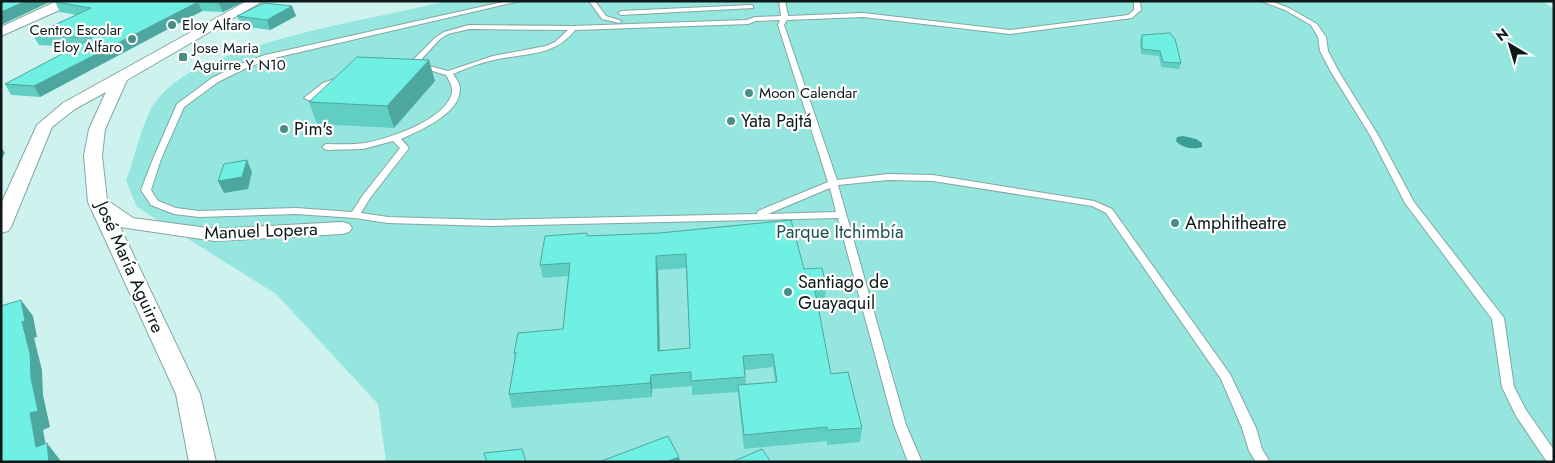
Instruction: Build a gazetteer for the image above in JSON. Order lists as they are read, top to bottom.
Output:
{
  "streets": {
    "street": ["Manuel Lopera", "José María Aguirre"]
  },
  "crossings": [
    ["Manuel Lopera", "José María Aguirre"]
  ],
  "parks": ["Parque Itchimbía"],
  "places": {
    "other": [
      "Eloy Alfaro",
      "Centro Escolar Eloy Alfaro",
      "Moon Calendar",
      "Yata Pajtá",
      "Pim's",
      "Amphitheatre",
      "Santiago de Guayaquil"
    ],
    "transit": ["Jose Maria Aguirre Y N10"]
  },
  "north": "top left"
}
